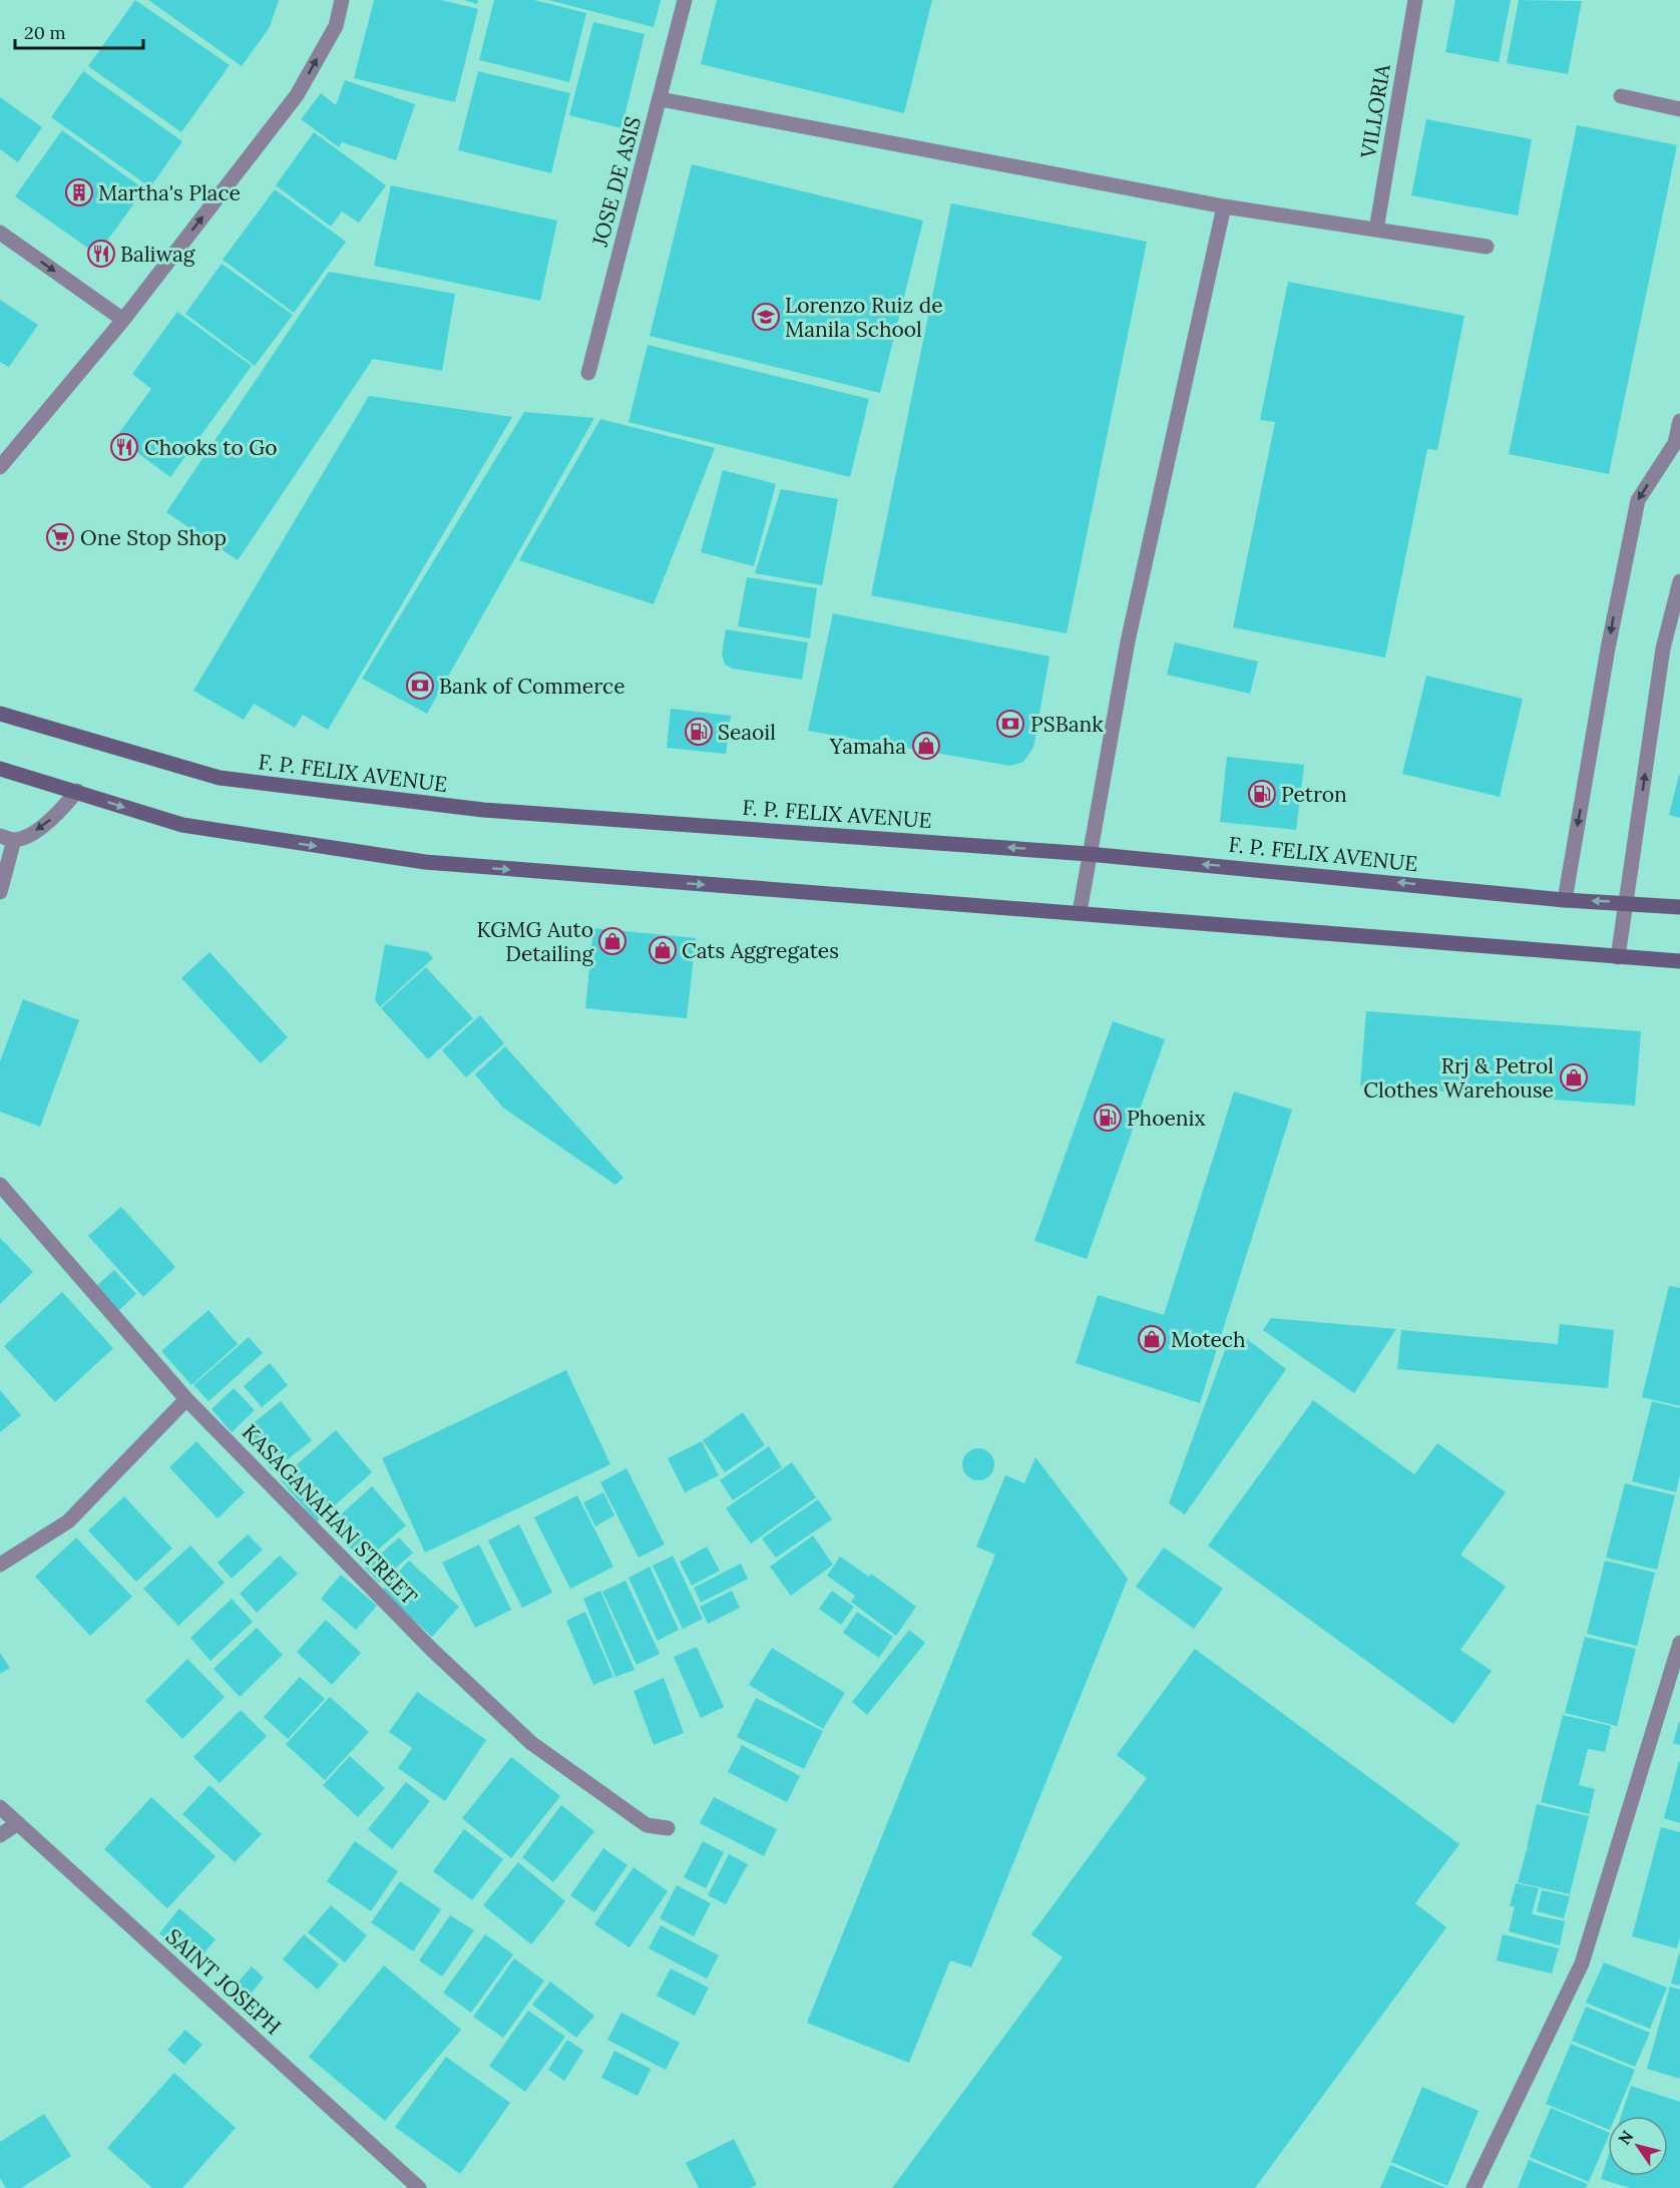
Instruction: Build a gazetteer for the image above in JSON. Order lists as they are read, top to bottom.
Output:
{
  "streets": {
    "main road": ["F. P. FELIX AVENUE"],
    "street": [
      "VILLORIA",
      "JOSE DE ASIS",
      "KASAGANAHAN STREET",
      "SAINT JOSEPH"
    ]
  },
  "places": {
    "building": ["Martha's Place"],
    "restaurant": ["Baliwag", "Chooks to Go"],
    "school or university": ["Lorenzo Ruiz de Manila School"],
    "supermarket": ["One Stop Shop"],
    "bank": ["Bank of Commerce", "PSBank"],
    "fuel station": ["Seaoil", "Petron", "Phoenix"],
    "shop": [
      "Yamaha",
      "KGMG Auto Detailing",
      "Cats Aggregates",
      "Rrj & Petrol Clothes Warehouse",
      "Motech"
    ]
  },
  "scale_bar": "20 m",
  "north": "top left"
}
